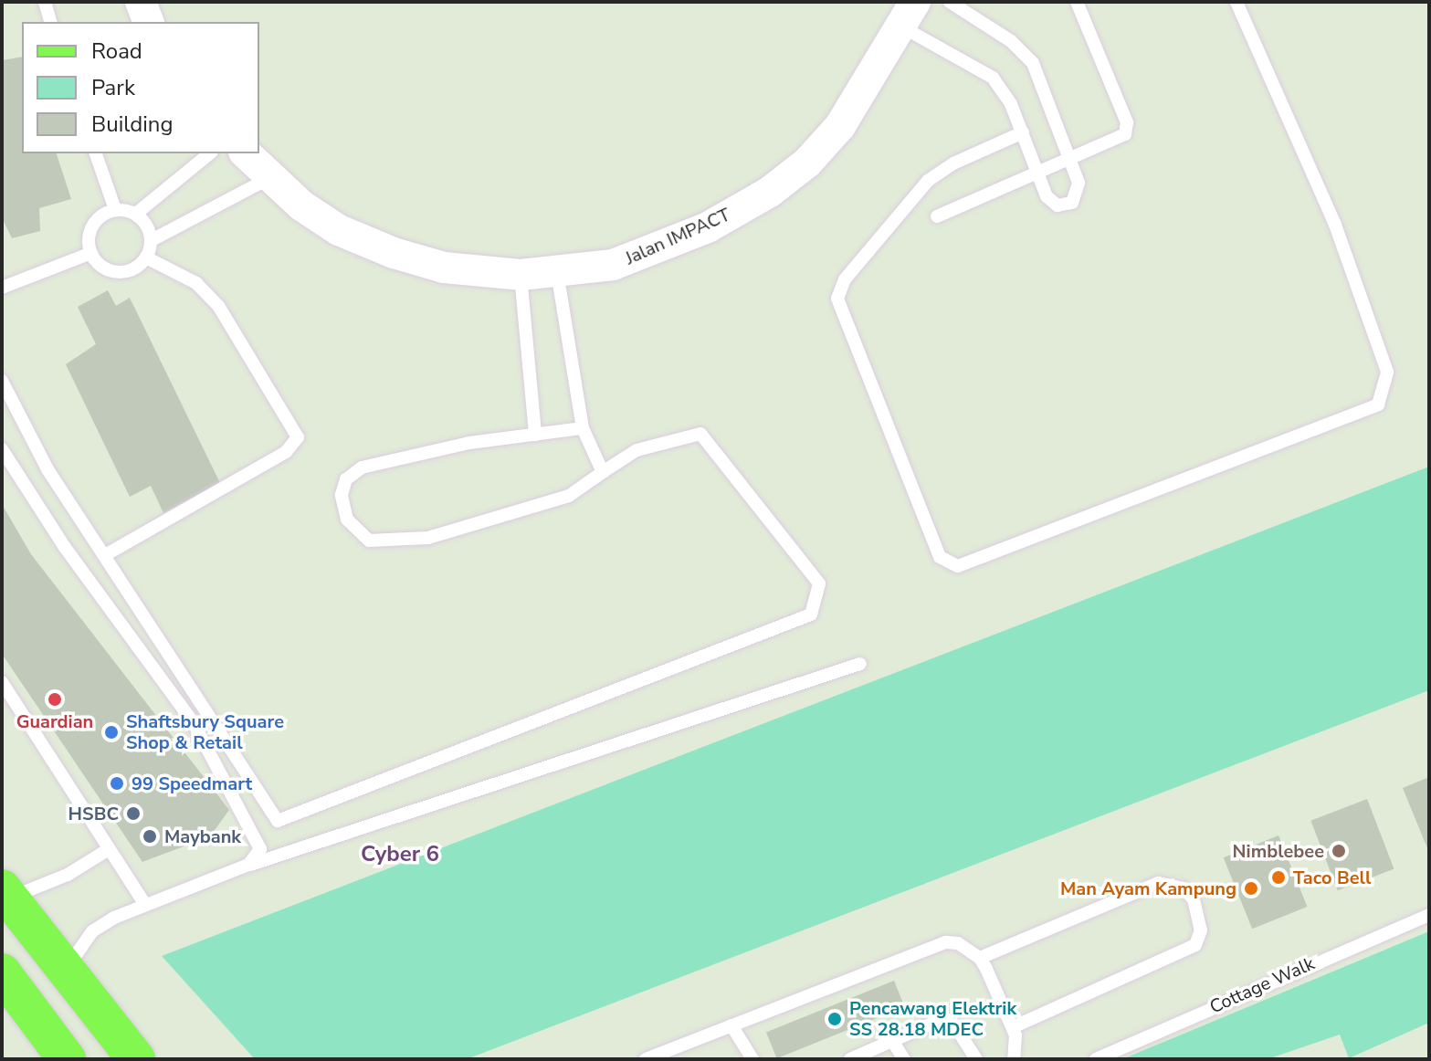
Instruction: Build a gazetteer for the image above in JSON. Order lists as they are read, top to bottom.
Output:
{
  "streets": {
    "street": ["Jalan IMPACT"],
    "lane": ["Cottage Walk"]
  },
  "districts": ["Cyber 6"],
  "places": [
    "Guardian",
    "Shaftsbury Square Shop & Retail",
    "99 Speedmart",
    "HSBC",
    "Maybank",
    "Nimblebee",
    "Taco Bell",
    "Man Ayam Kampung",
    "Pencawang Elektrik SS 28.18 MDEC"
  ],
  "legend": ["Road", "Park", "Building"]
}
